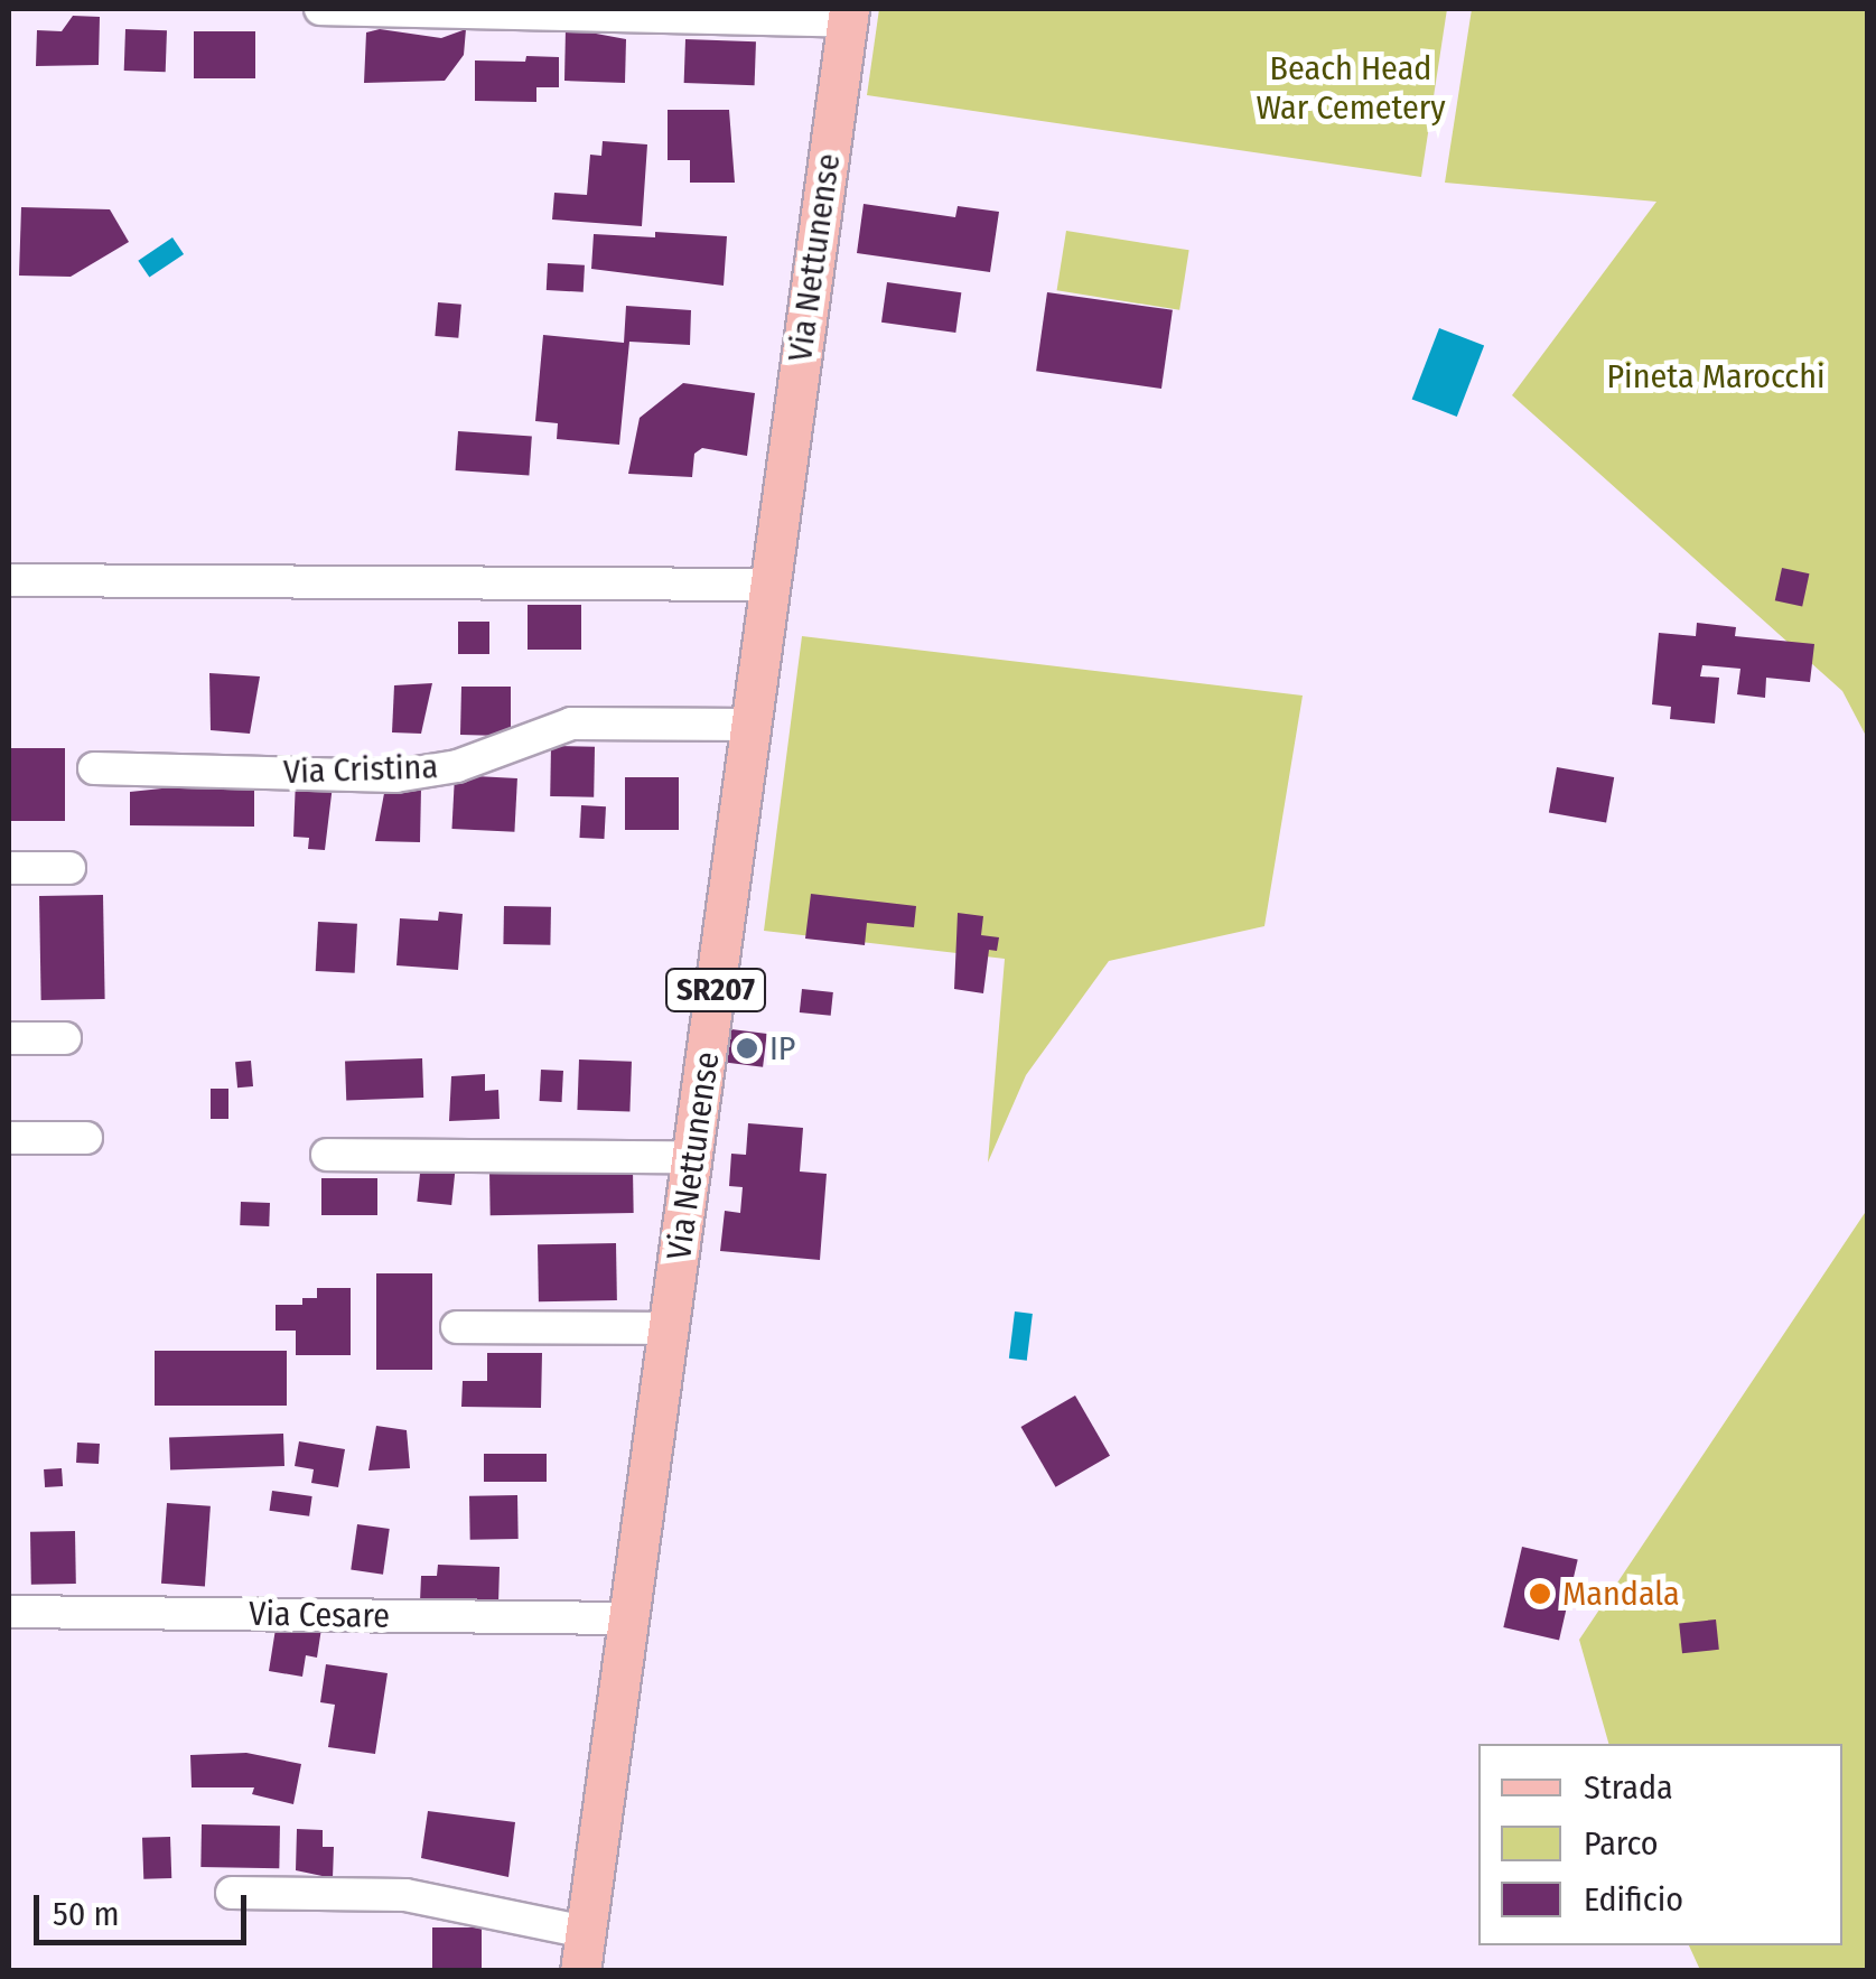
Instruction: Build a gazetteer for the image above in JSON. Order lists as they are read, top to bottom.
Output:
{
  "streets": {
    "main road": ["Via Nettunense", "SR207"],
    "street": ["Via Cristina", "Via Cesare"]
  },
  "crossings": [
    ["Via Nettunense", "Via Cristina"],
    ["Via Nettunense", "Via Cesare"]
  ],
  "parks": ["Beach Head War Cemetery", "Pineta Marocchi"],
  "places": ["IP", "Mandala"],
  "legend": ["Strada", "Parco", "Edificio"],
  "scale_bar": "50 m"
}
